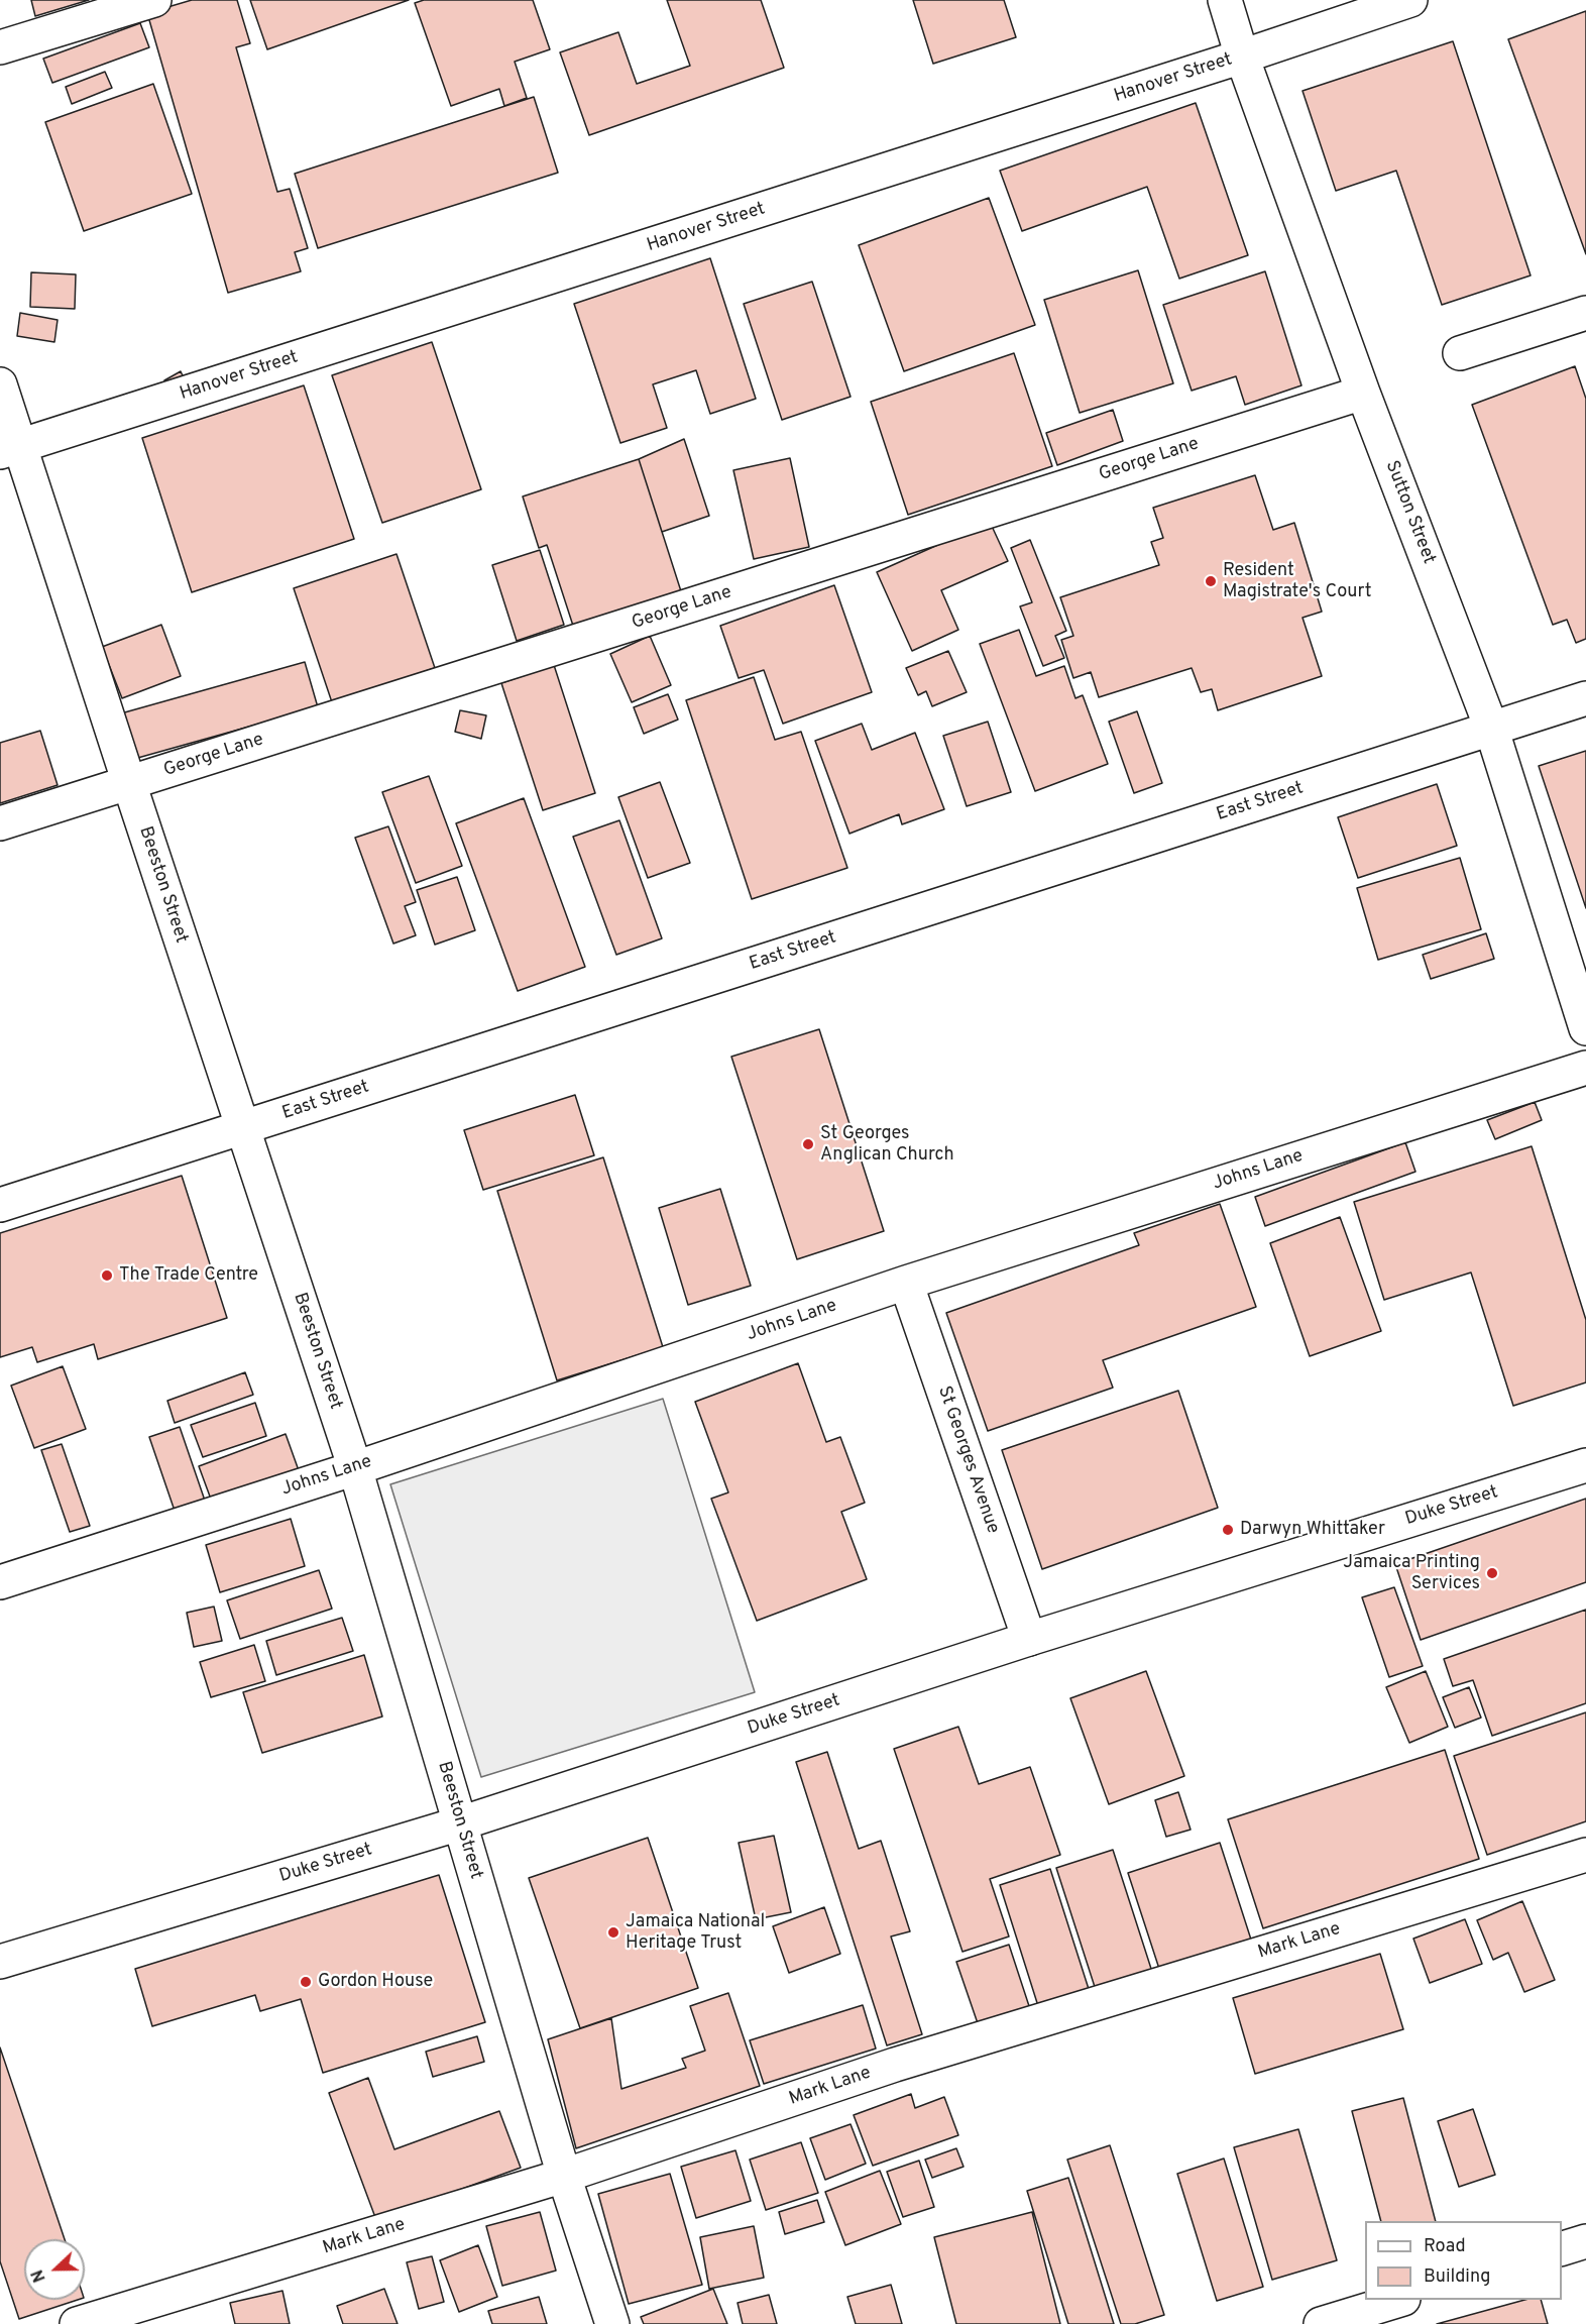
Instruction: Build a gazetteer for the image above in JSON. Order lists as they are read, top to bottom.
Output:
{
  "streets": {
    "street": [
      "Hanover Street",
      "George Lane",
      "Sutton Street",
      "East Street",
      "Beeston Street",
      "Johns Lane",
      "St Georges Avenue",
      "Duke Street",
      "Mark Lane"
    ]
  },
  "crossings": [
    ["Hanover Street", "Sutton Street"],
    ["Hanover Street", "Beeston Street"],
    ["George Lane", "Sutton Street"],
    ["George Lane", "Beeston Street"],
    ["Sutton Street", "East Street"],
    ["East Street", "Beeston Street"],
    ["Beeston Street", "Johns Lane"],
    ["Beeston Street", "Duke Street"],
    ["Beeston Street", "Mark Lane"],
    ["Johns Lane", "St Georges Avenue"],
    ["St Georges Avenue", "Duke Street"]
  ],
  "places": [
    "Resident Magistrate's Court",
    "St Georges Anglican Church",
    "The Trade Centre",
    "Darwyn Whittaker",
    "Jamaica Printing Services",
    "Jamaica National Heritage Trust",
    "Gordon House"
  ],
  "legend": ["Road", "Building"],
  "north": "left"
}
